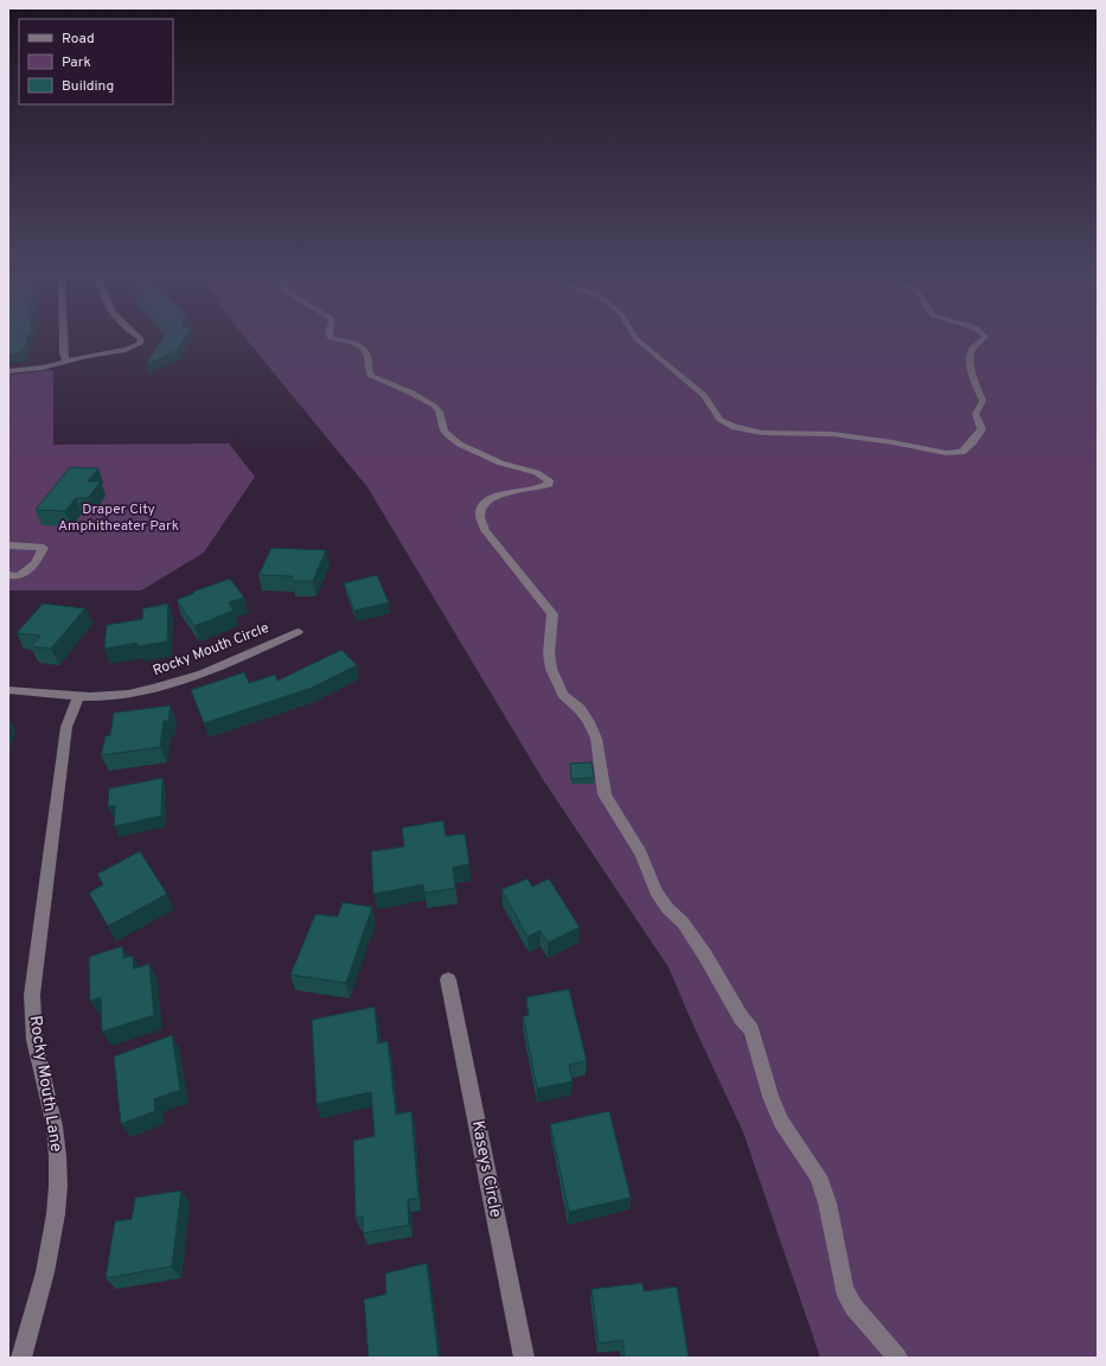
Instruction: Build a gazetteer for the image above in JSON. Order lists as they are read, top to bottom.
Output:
{
  "streets": {
    "street": ["Rocky Mouth Circle", "Rocky Mouth Lane", "Kaseys Circle"]
  },
  "crossings": [
    ["Rocky Mouth Circle", "Rocky Mouth Lane"]
  ],
  "parks": ["Draper City Amphitheater Park"],
  "legend": ["Road", "Park", "Building"]
}
